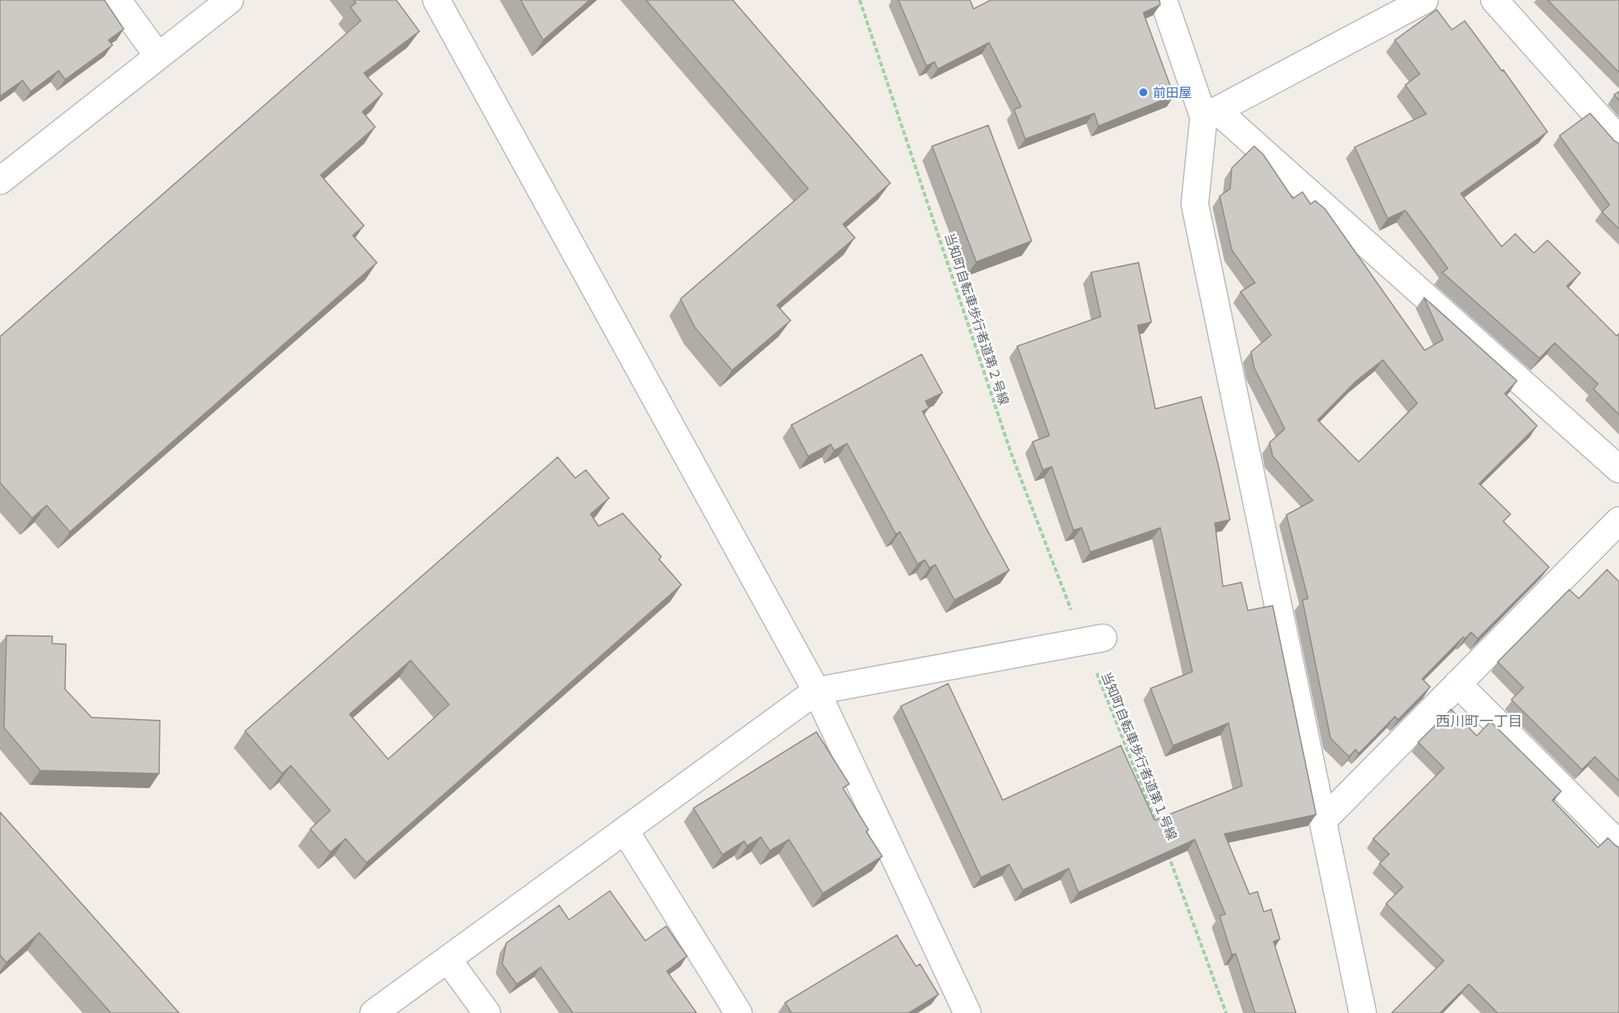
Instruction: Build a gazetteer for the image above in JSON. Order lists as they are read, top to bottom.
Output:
{
  "streets": {
    "path": ["当知町自転車歩行者道第２号線", "当知町自転車歩行者道第１号線"]
  },
  "crossings": [
    ["当知町自転車歩行者道第２号線", "当知町自転車歩行者道第１号線"]
  ],
  "districts": ["西川町一丁目"],
  "places": ["前田屋"]
}
